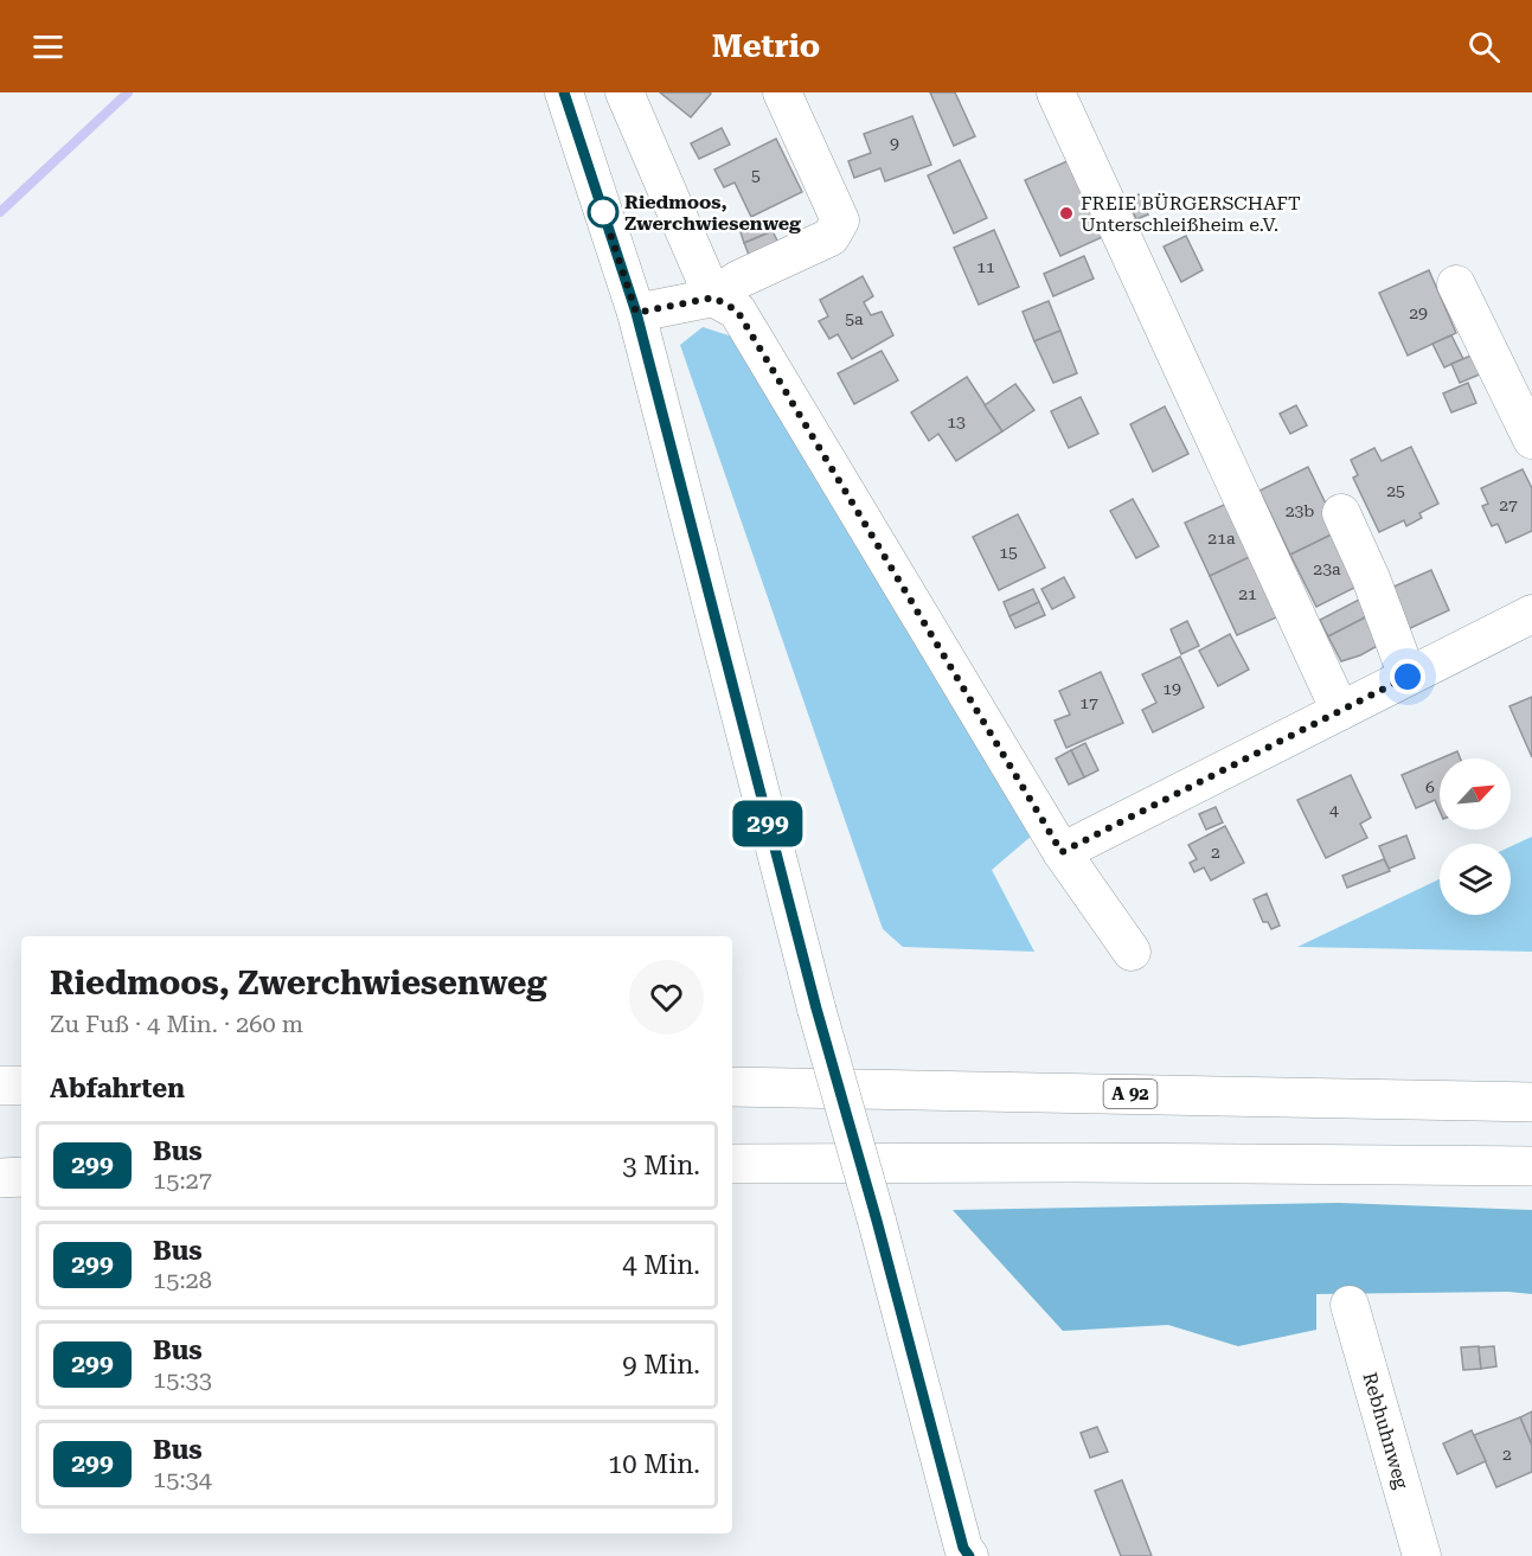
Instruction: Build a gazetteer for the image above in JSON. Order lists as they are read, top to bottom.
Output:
{
  "streets": {
    "highway": ["A 92"],
    "street": ["Rebhuhnweg"]
  },
  "places": ["Riedmoos, Zwerchwiesenweg", "FREIE BÜRGERSCHAFT Unterschleißheim e.V."],
  "lines": ["bus line 299"],
  "house_numbers": [
    "9",
    "5",
    "11",
    "29",
    "5a",
    "13",
    "25",
    "27",
    "23b",
    "21a",
    "15",
    "23a",
    "21",
    "19",
    "17",
    "6",
    "4",
    "2",
    "2"
  ],
  "north": "top right",
  "page": {
    "header": "Metrio",
    "on_map": "299",
    "heading": [
      ["Riedmoos, Zwerchwiesenweg", "Zu Fuß · 4 Min. · 260 m"],
      "Abfahrten"
    ],
    "list": [
      {
        "mark": "299",
        "name": "Bus",
        "note": "15:27",
        "value": "3 Min."
      },
      {
        "mark": "299",
        "name": "Bus",
        "note": "15:28",
        "value": "4 Min."
      },
      {
        "mark": "299",
        "name": "Bus",
        "note": "15:33",
        "value": "9 Min."
      },
      {
        "mark": "299",
        "name": "Bus",
        "note": "15:34",
        "value": "10 Min."
      }
    ]
  }
}
